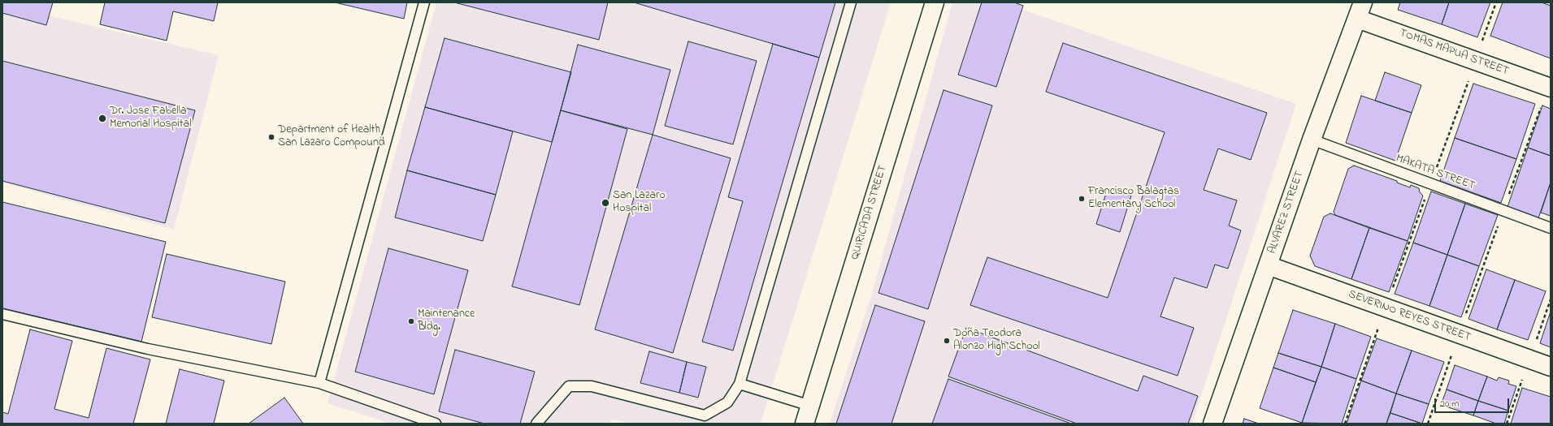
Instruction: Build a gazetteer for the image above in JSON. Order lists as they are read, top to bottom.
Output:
{
  "streets": {
    "street": [
      "TOMAS MAPUA STREET",
      "QUIRICADA STREET",
      "ALVAREZ STREET",
      "SEVERINO REYES STREET"
    ],
    "lane": ["MAKATA STREET"]
  },
  "crossings": [
    ["TOMAS MAPUA STREET", "ALVAREZ STREET"],
    ["MAKATA STREET", "ALVAREZ STREET"],
    ["ALVAREZ STREET", "SEVERINO REYES STREET"]
  ],
  "places": [
    "Dr. Jose Fabella Memorial Hospital",
    "Department of Health San Lazaro Compound",
    "Francisco Balagtas Elementary School",
    "San Lazaro Hospital",
    "Maintenance Bldg.",
    "Doña Teodora Alonzo High School"
  ],
  "scale_bar": "20 m"
}
